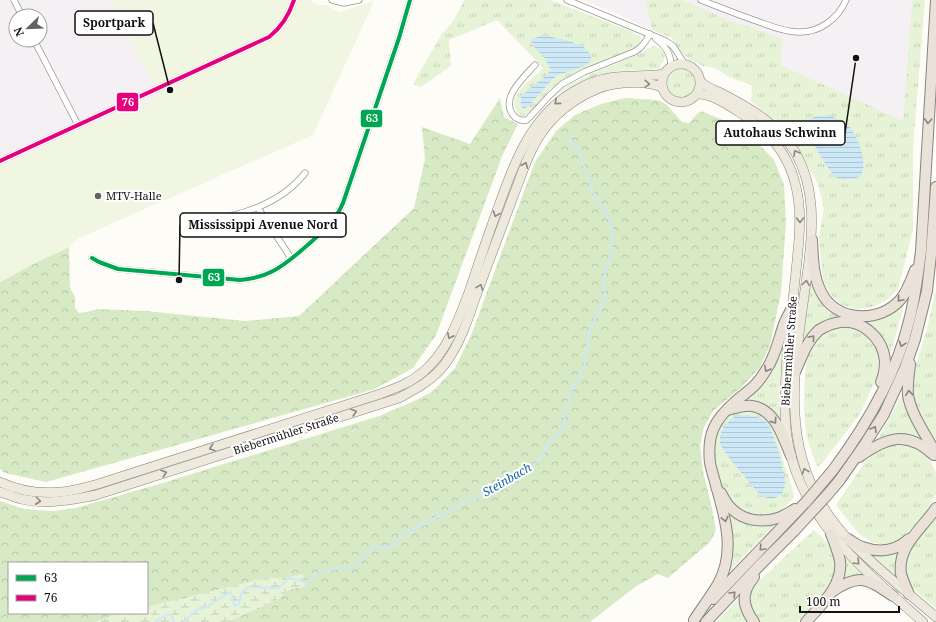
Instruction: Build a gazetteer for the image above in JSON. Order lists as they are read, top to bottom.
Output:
{
  "streets": {
    "main road": ["Biebermühler Straße"]
  },
  "water": ["Steinbach"],
  "places": [
    "Autohaus Schwinn",
    "Sportpark",
    "MTV-Halle",
    "Mississippi Avenue Nord"
  ],
  "lines": ["transit line 63", "transit line 76"],
  "legend": ["63", "76"],
  "scale_bar": "100 m",
  "north": "bottom left"
}
